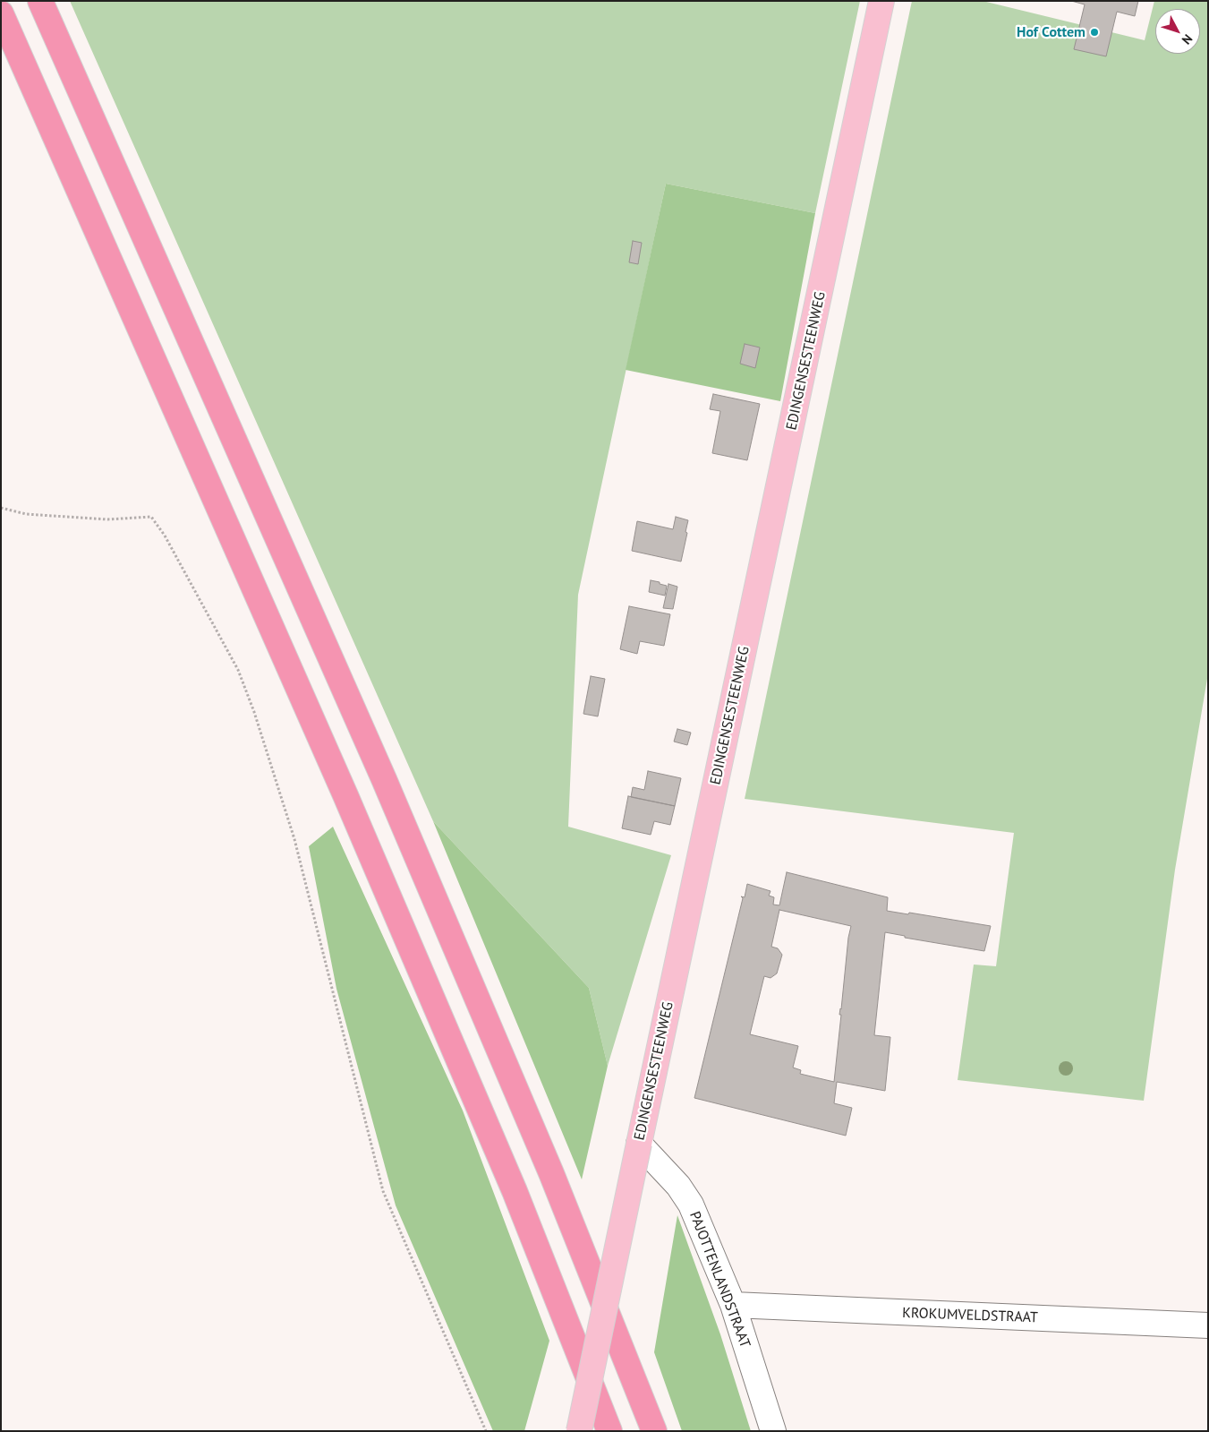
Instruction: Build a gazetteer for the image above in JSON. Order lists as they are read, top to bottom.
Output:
{
  "streets": {
    "main road": ["EDINGENSESTEENWEG"],
    "street": ["PAJOTTENLANDSTRAAT", "KROKUMVELDSTRAAT"]
  },
  "crossings": [
    ["EDINGENSESTEENWEG", "PAJOTTENLANDSTRAAT"],
    ["PAJOTTENLANDSTRAAT", "KROKUMVELDSTRAAT"]
  ],
  "places": ["Hof Cottem"],
  "north": "bottom right"
}
